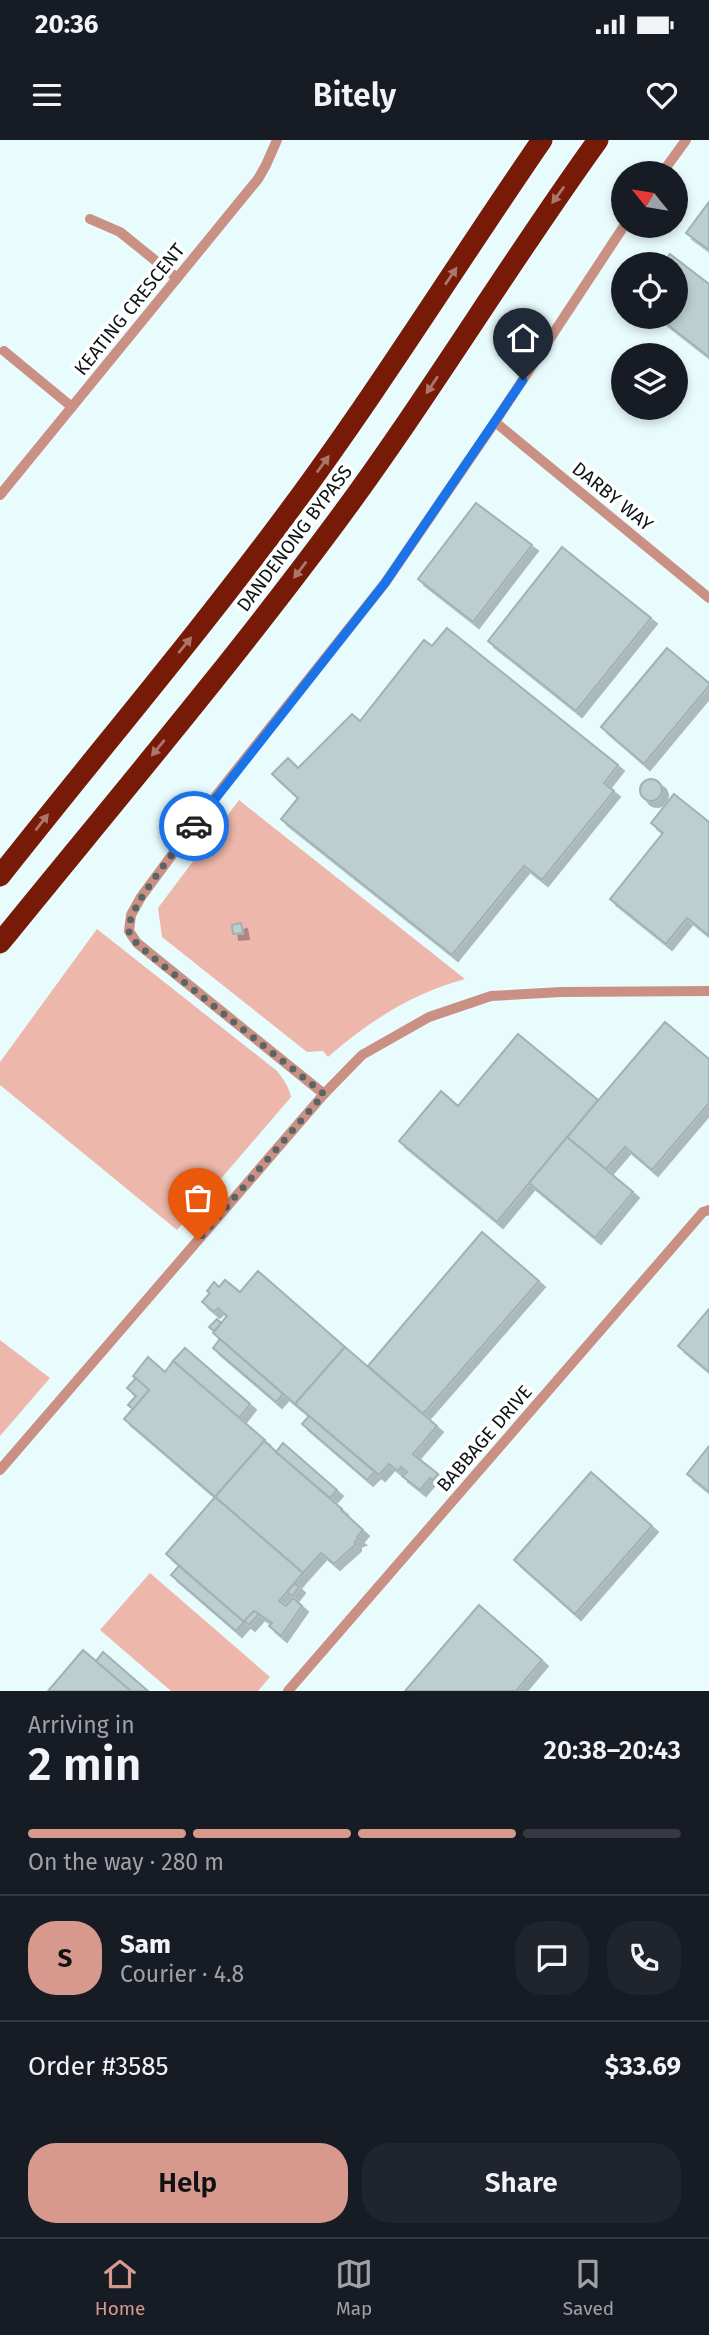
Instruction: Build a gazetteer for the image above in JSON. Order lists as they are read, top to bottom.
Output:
{
  "streets": {
    "highway": ["DANDENONG BYPASS"],
    "street": ["KEATING CRESCENT", "DARBY WAY", "BABBAGE DRIVE"]
  },
  "north": "top left",
  "page": {
    "status": "20:36",
    "header": "Bitely",
    "heading": ["2 min", "Arriving in", "20:38–20:43"],
    "panel": [
      "Sam",
      "Courier · 4.8",
      "Order #3585",
      "$33.69"
    ],
    "bar": "On the way · 280 m",
    "round": "S",
    "buttons": ["Help", "Share"],
    "tabs": ["Home", "Map", "Saved"]
  }
}
